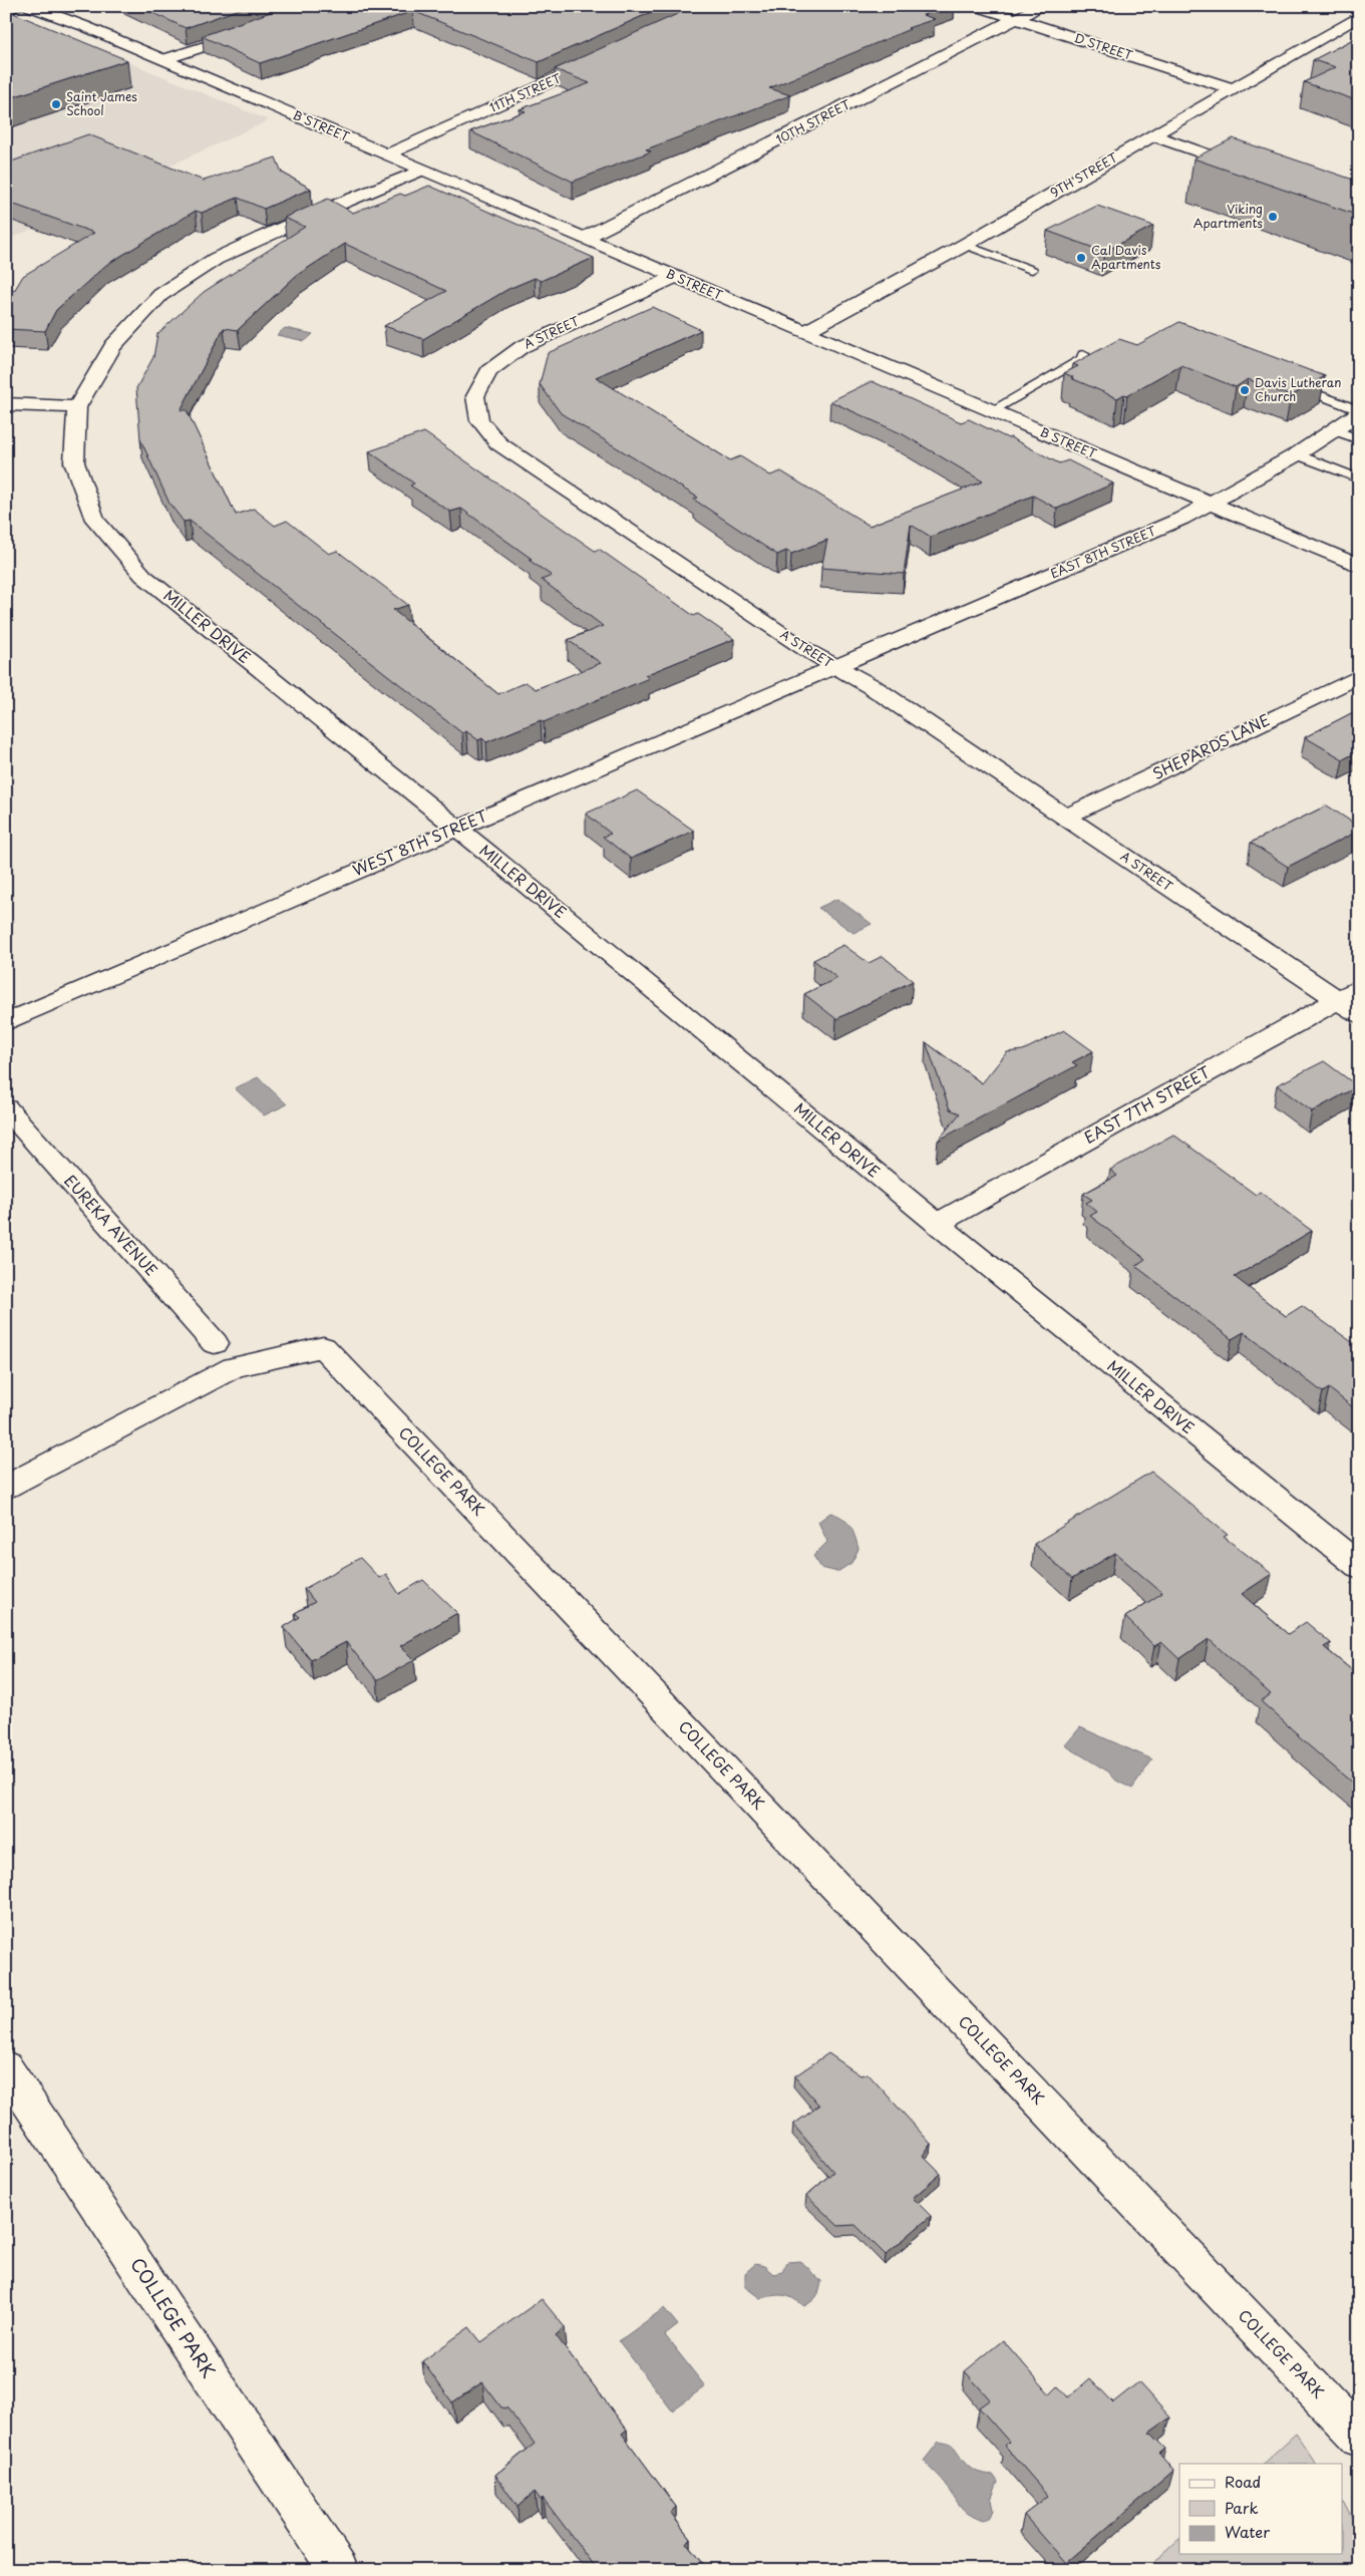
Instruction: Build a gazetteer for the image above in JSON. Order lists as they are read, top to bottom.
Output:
{
  "streets": {
    "street": [
      "D STREET",
      "11TH STREET",
      "10TH STREET",
      "B STREET",
      "9TH STREET",
      "A STREET",
      "EAST 8TH STREET",
      "MILLER DRIVE",
      "SHEPARDS LANE",
      "WEST 8TH STREET",
      "EAST 7TH STREET",
      "EUREKA AVENUE",
      "COLLEGE PARK"
    ]
  },
  "crossings": [
    ["D STREET", "10TH STREET"],
    ["D STREET", "9TH STREET"],
    ["11TH STREET", "B STREET"],
    ["10TH STREET", "B STREET"],
    ["B STREET", "9TH STREET"],
    ["B STREET", "A STREET"],
    ["B STREET", "EAST 8TH STREET"],
    ["B STREET", "MILLER DRIVE"],
    ["A STREET", "EAST 8TH STREET"],
    ["A STREET", "SHEPARDS LANE"],
    ["A STREET", "WEST 8TH STREET"],
    ["A STREET", "EAST 7TH STREET"],
    ["EAST 8TH STREET", "WEST 8TH STREET"],
    ["MILLER DRIVE", "WEST 8TH STREET"],
    ["MILLER DRIVE", "EAST 7TH STREET"]
  ],
  "places": [
    "Saint James School",
    "Viking Apartments",
    "Cal Davis Apartments",
    "Davis Lutheran Church"
  ],
  "legend": ["Road", "Park", "Water"]
}
